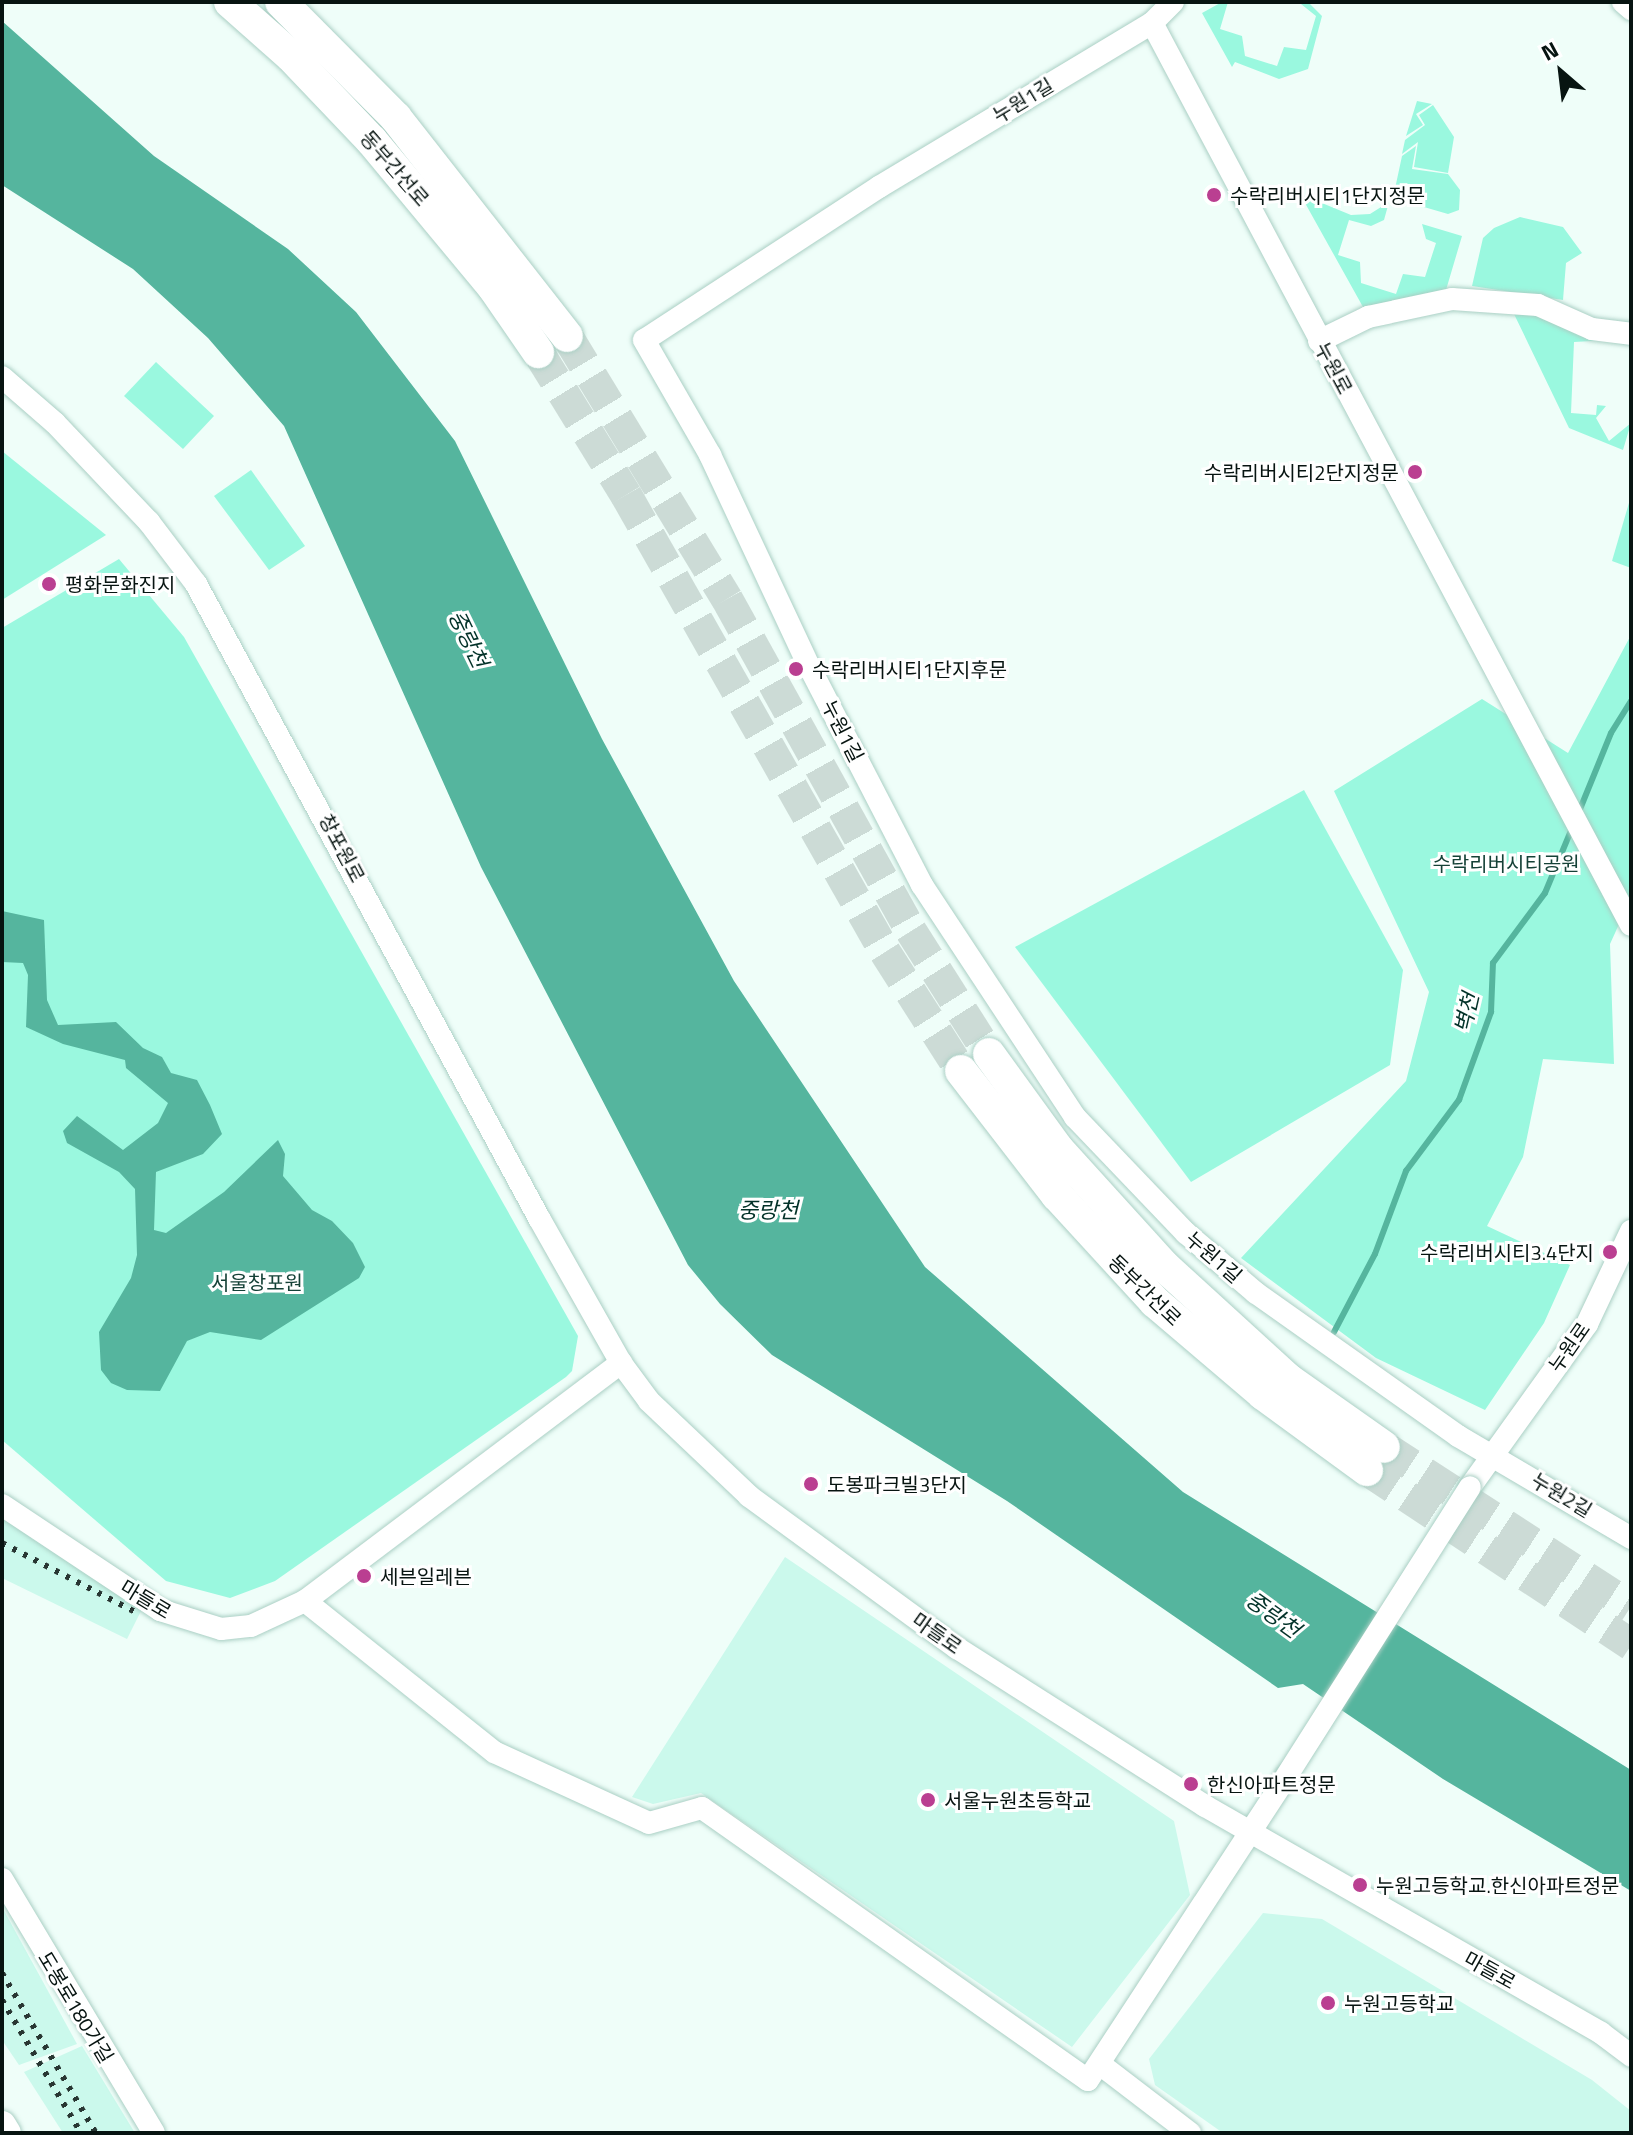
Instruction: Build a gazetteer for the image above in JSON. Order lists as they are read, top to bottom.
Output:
{
  "streets": {
    "highway": ["동부간선로"],
    "street": [
      "누원1길",
      "누원로",
      "창포원로",
      "누원2길",
      "마들로",
      "도봉로180가길"
    ]
  },
  "crossings": [
    ["누원1길", "누원로"],
    ["누원1길", "누원2길"],
    ["누원로", "누원2길"],
    ["누원로", "마들로"],
    ["창포원로", "마들로"]
  ],
  "water": ["중랑천", "벽천"],
  "parks": ["수락리버시티공원", "서울창포원"],
  "places": [
    "수락리버시티1단지정문",
    "수락리버시티2단지정문",
    "평화문화진지",
    "수락리버시티1단지후문",
    "수락리버시티3.4단지",
    "도봉파크빌3단지",
    "세븐일레븐",
    "한신아파트정문",
    "서울누원초등학교",
    "누원고등학교.한신아파트정문",
    "누원고등학교"
  ],
  "north": "top left"
}
